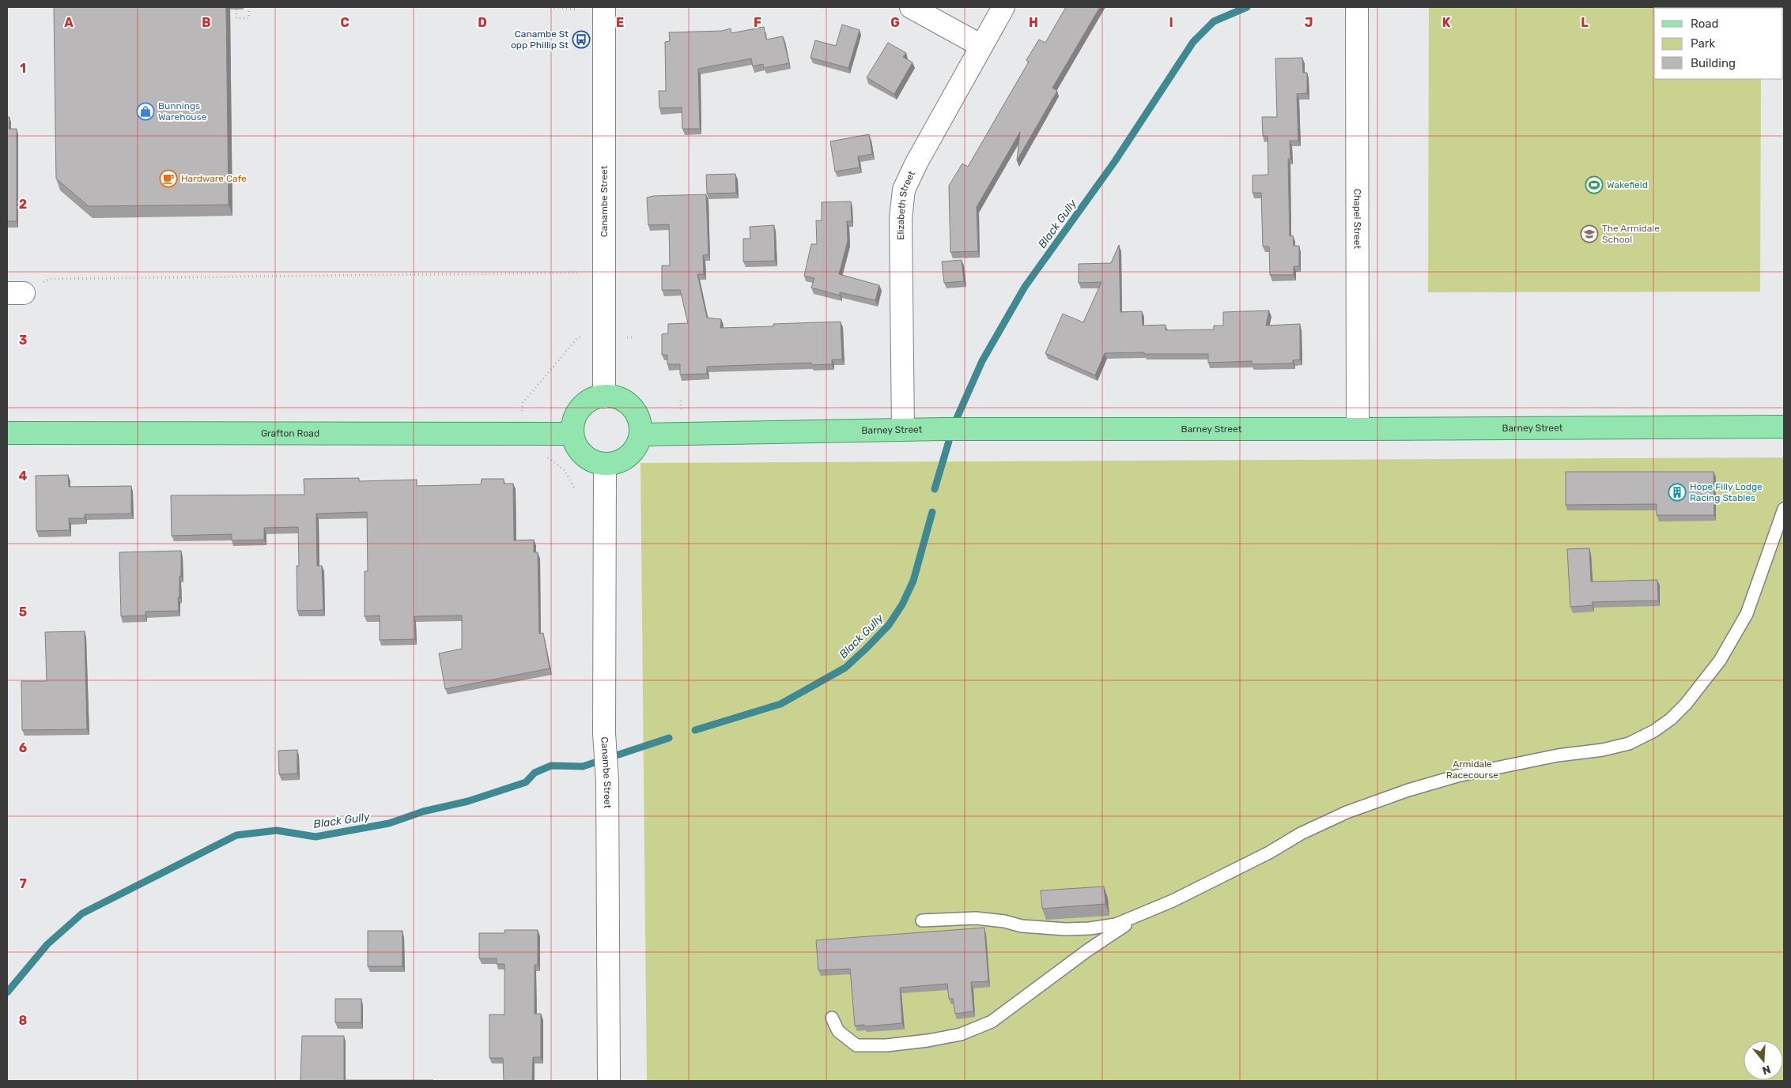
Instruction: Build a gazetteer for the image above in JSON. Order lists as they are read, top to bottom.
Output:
{
  "streets": {
    "main road": ["Barney Street", "Grafton Road"],
    "street": ["Canambe Street", "Elizabeth Street", "Chapel Street"]
  },
  "crossings": [
    ["Canambe Street", "Barney Street"],
    ["Canambe Street", "Grafton Road"],
    ["Elizabeth Street", "Barney Street"],
    ["Chapel Street", "Barney Street"],
    ["Barney Street", "Grafton Road"]
  ],
  "water": ["Black Gully"],
  "parks": ["Armidale Racecourse"],
  "places": {
    "bus stop": ["Canambe St opp Phillip St"],
    "shop": ["Bunnings Warehouse"],
    "cafe": ["Hardware Cafe"],
    "sports": ["Wakefield"],
    "school or university": ["The Armidale School"],
    "building": ["Hope Filly Lodge Racing Stables"]
  },
  "legend": ["Road", "Park", "Building"],
  "north": "bottom",
  "grid": {
    "columns": [
      "A",
      "B",
      "C",
      "D",
      "E",
      "F",
      "G",
      "H",
      "I",
      "J",
      "K",
      "L"
    ],
    "rows": [
      "1",
      "2",
      "3",
      "4",
      "5",
      "6",
      "7",
      "8"
    ]
  }
}
